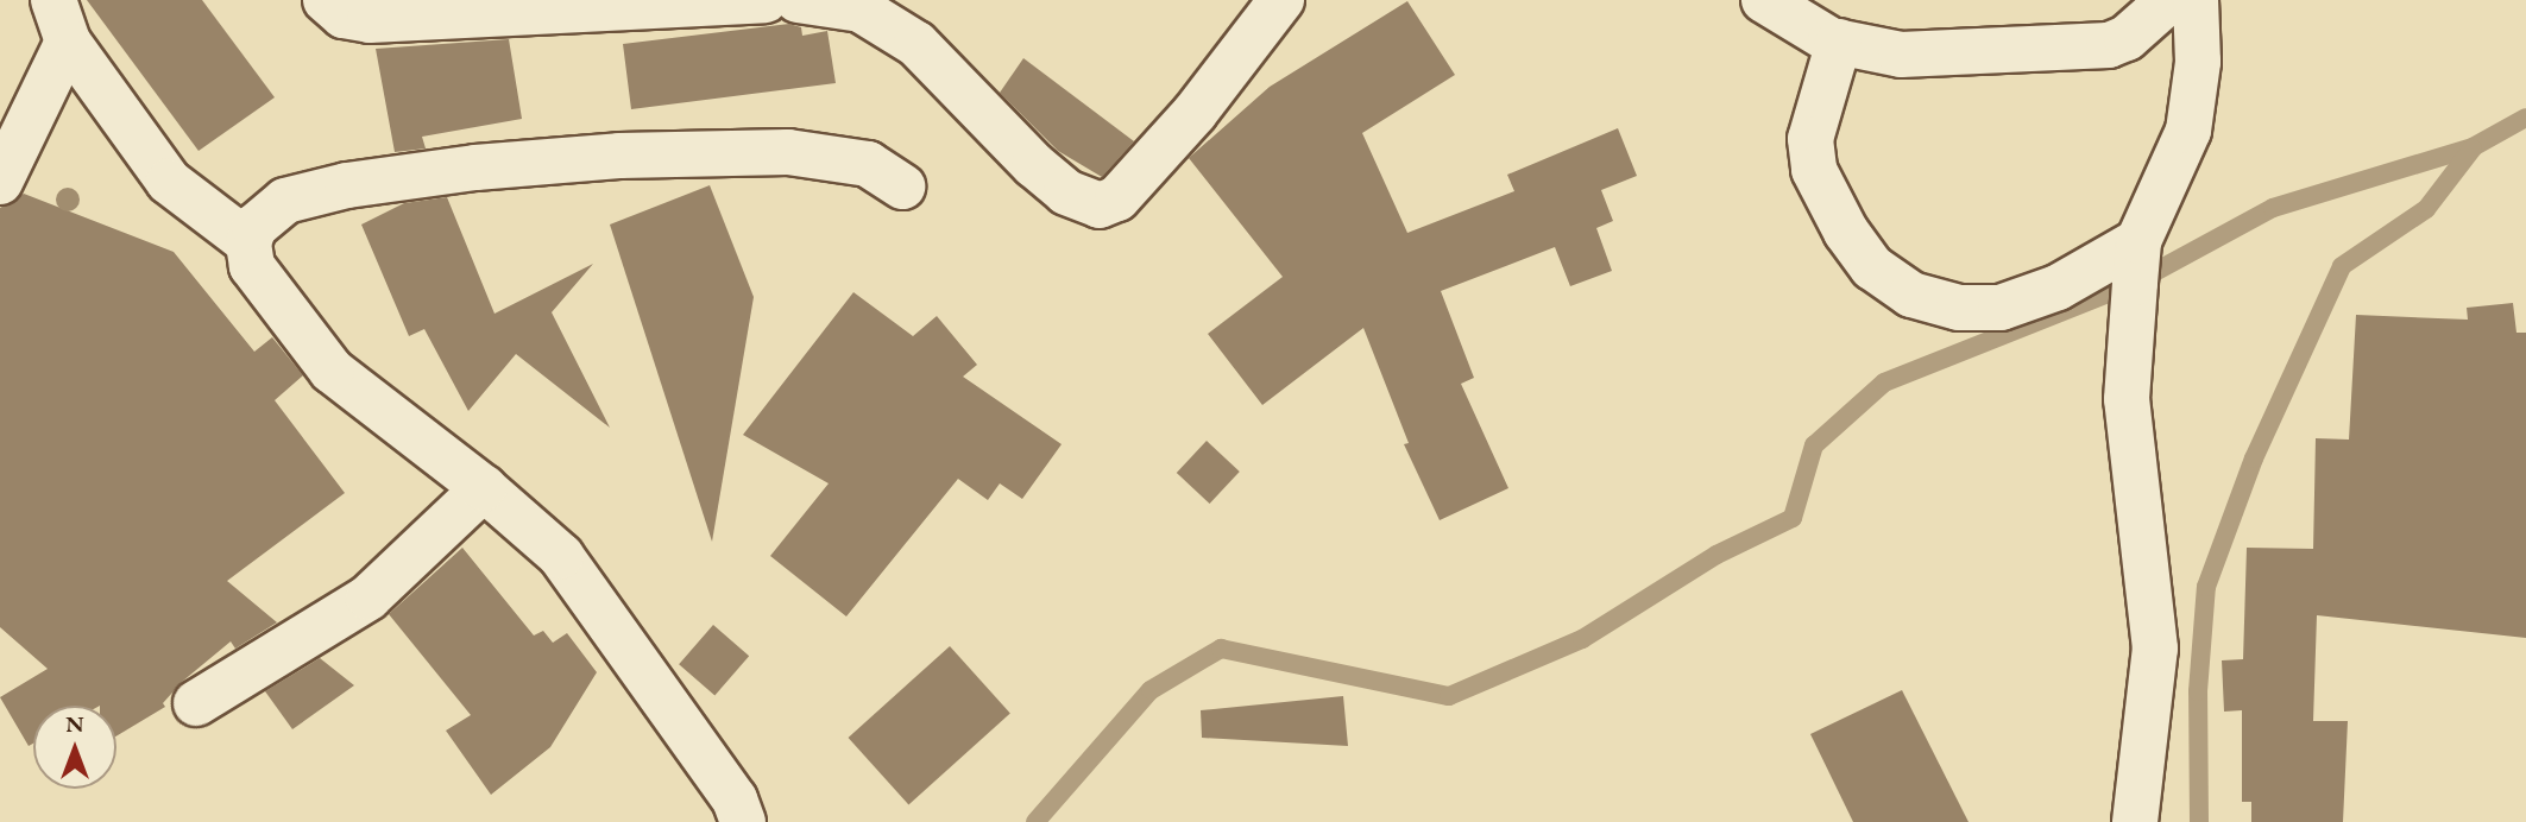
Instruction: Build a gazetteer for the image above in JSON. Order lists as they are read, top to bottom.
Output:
{
  "north": "top"
}
